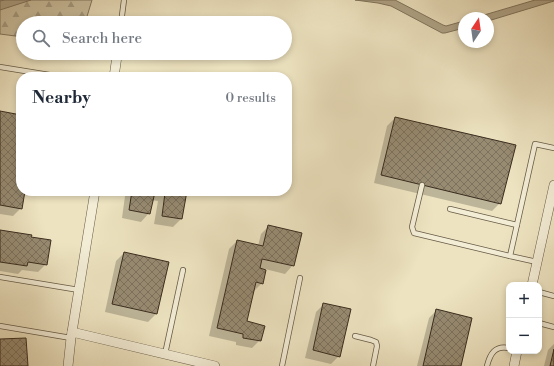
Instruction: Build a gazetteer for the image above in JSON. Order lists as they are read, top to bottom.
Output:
{
  "north": "top",
  "page": {
    "search": "Search here",
    "heading": ["Nearby", "0 results"],
    "map_buttons": ["+", "−"]
  }
}
